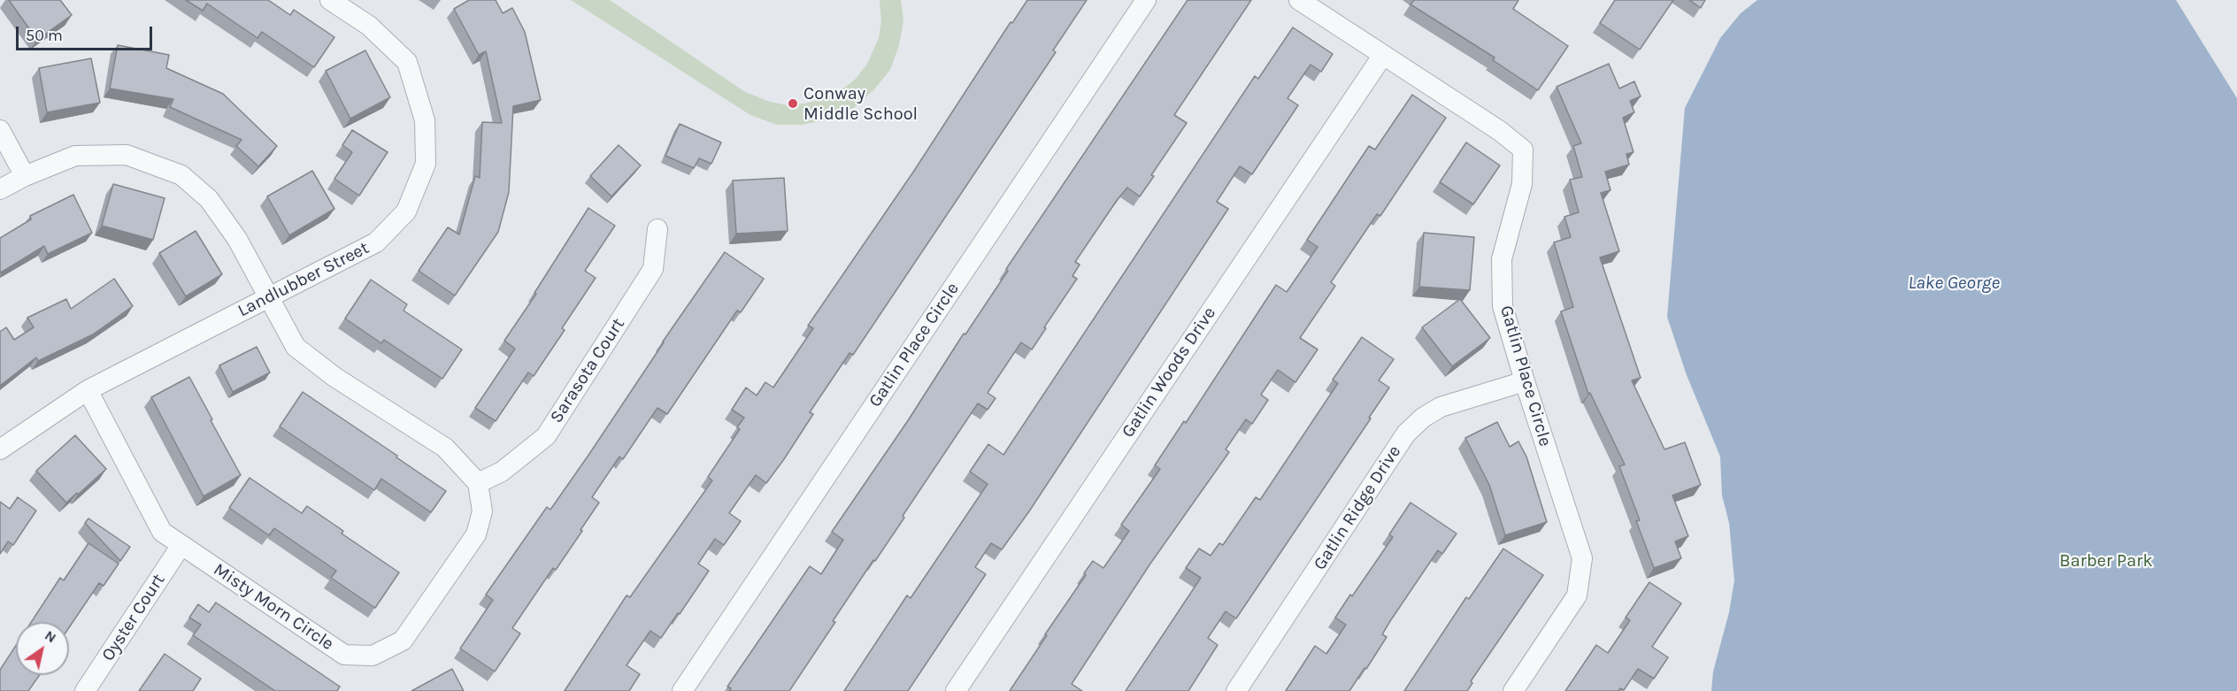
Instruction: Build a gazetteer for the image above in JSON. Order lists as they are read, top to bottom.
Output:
{
  "streets": {
    "street": [
      "Landlubber Street",
      "Gatlin Place Circle",
      "Sarasota Court",
      "Gatlin Woods Drive",
      "Gatlin Ridge Drive",
      "Misty Morn Circle",
      "Oyster Court"
    ]
  },
  "crossings": [
    ["Landlubber Street", "Misty Morn Circle"],
    ["Gatlin Place Circle", "Gatlin Woods Drive"],
    ["Gatlin Place Circle", "Gatlin Ridge Drive"],
    ["Sarasota Court", "Misty Morn Circle"],
    ["Misty Morn Circle", "Oyster Court"]
  ],
  "water": ["Lake George"],
  "parks": ["Barber Park"],
  "places": ["Conway Middle School"],
  "scale_bar": "50 m",
  "north": "top right"
}
